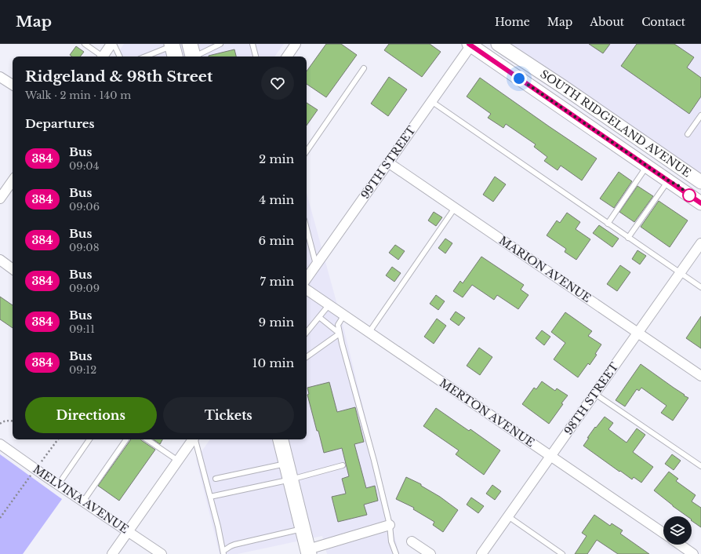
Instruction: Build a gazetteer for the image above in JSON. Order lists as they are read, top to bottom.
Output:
{
  "streets": {
    "main road": ["SOUTH RIDGELAND AVENUE"],
    "street": [
      "99TH STREET",
      "MARION AVENUE",
      "98TH STREET",
      "MERTON AVENUE",
      "MELVINA AVENUE"
    ]
  },
  "crossings": [
    ["SOUTH RIDGELAND AVENUE", "99TH STREET"],
    ["99TH STREET", "MARION AVENUE"],
    ["MARION AVENUE", "98TH STREET"],
    ["98TH STREET", "MERTON AVENUE"]
  ],
  "lines": ["bus line 384"],
  "page": {
    "header": "Map",
    "nav": [
      "Home",
      "Map",
      "About",
      "Contact"
    ],
    "heading": [
      ["Ridgeland & 98th Street", "Walk · 2 min · 140 m"],
      "Departures"
    ],
    "list": [
      {
        "mark": "384",
        "name": "Bus",
        "note": "09:04",
        "value": "2 min"
      },
      {
        "mark": "384",
        "name": "Bus",
        "note": "09:06",
        "value": "4 min"
      },
      {
        "mark": "384",
        "name": "Bus",
        "note": "09:08",
        "value": "6 min"
      },
      {
        "mark": "384",
        "name": "Bus",
        "note": "09:09",
        "value": "7 min"
      },
      {
        "mark": "384",
        "name": "Bus",
        "note": "09:11",
        "value": "9 min"
      },
      {
        "mark": "384",
        "name": "Bus",
        "note": "09:12",
        "value": "10 min"
      }
    ],
    "buttons": ["Directions", "Tickets"]
  }
}
